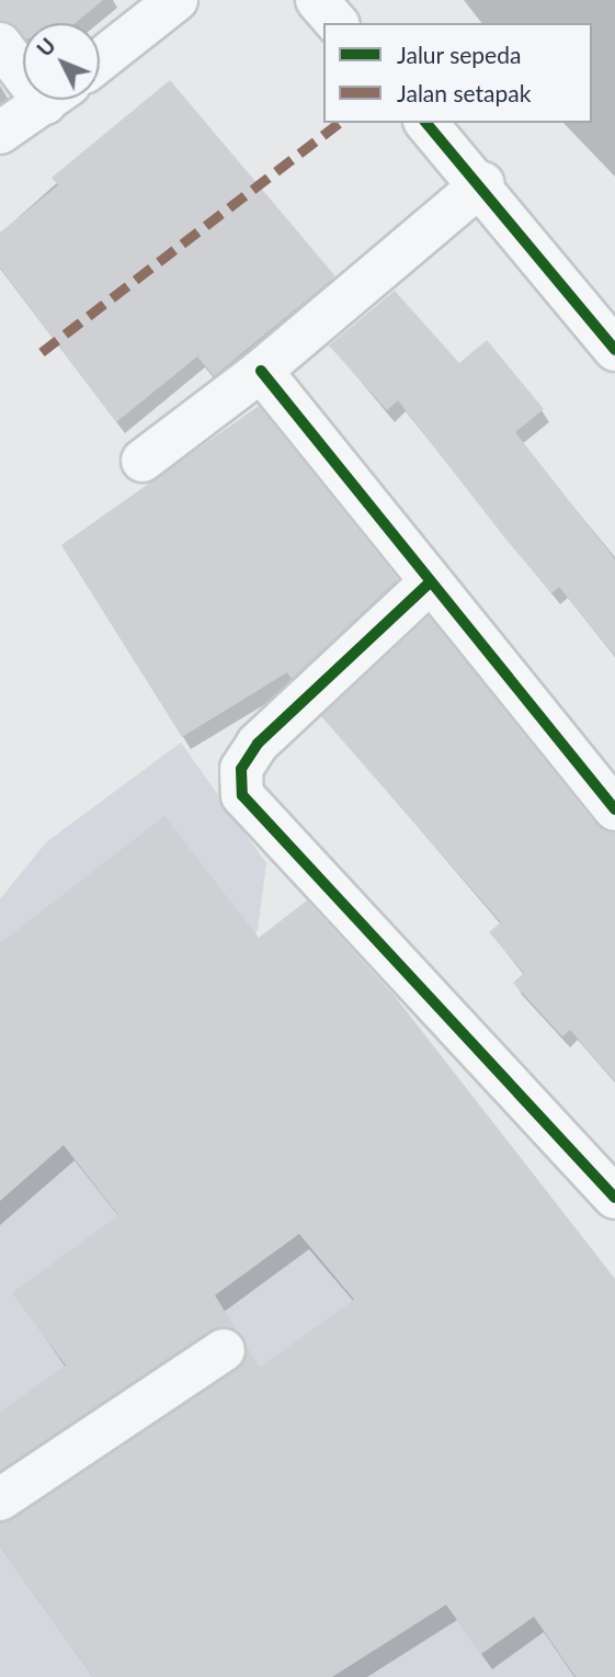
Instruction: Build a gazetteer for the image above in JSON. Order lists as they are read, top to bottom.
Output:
{
  "legend": ["Jalur sepeda", "Jalan setapak"],
  "north": "top left"
}
